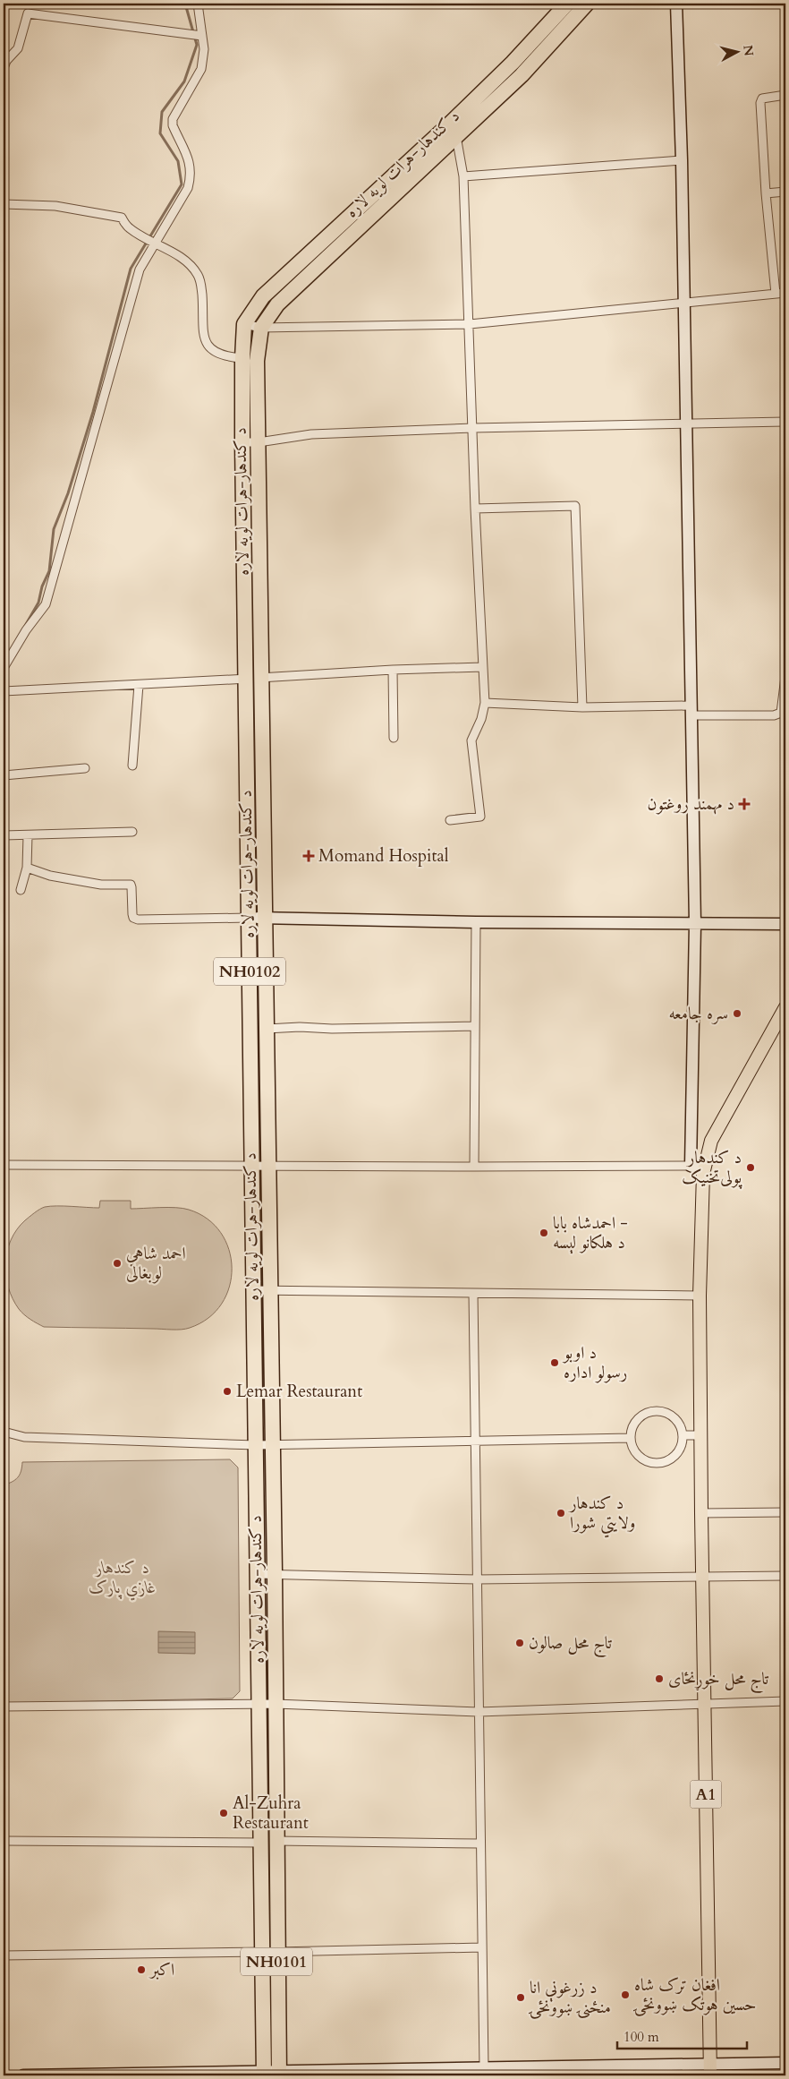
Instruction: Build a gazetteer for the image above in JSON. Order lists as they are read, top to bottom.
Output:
{
  "streets": {
    "highway": ["د کندهار-هرات لويه لاره", "NH0102", "NH0101"],
    "main road": ["A1"]
  },
  "parks": ["د کندهار غازي پارک"],
  "places": {
    "health": ["د مهمند روغتون", "Momand Hospital"],
    "other": [
      "سره جامعه",
      "د کندهار پولی‌تخنیک",
      "احمدشاه بابا - د هلکانو لېسه",
      "احمد شاهي لوبغالی",
      "د اوبو رسولو اداره",
      "Lemar Restaurant",
      "د کندهار ولايتي شورا",
      "تاج محل صالون",
      "تاج محل خوړنځای",
      "Al-Zuhra Restaurant",
      "اکبر",
      "افغان ترک شاه حسین هوتک ښوونځۍ",
      "د زرغونې انا منځنۍ ښوونځۍ"
    ]
  },
  "scale_bar": "100 m",
  "north": "right"
}
